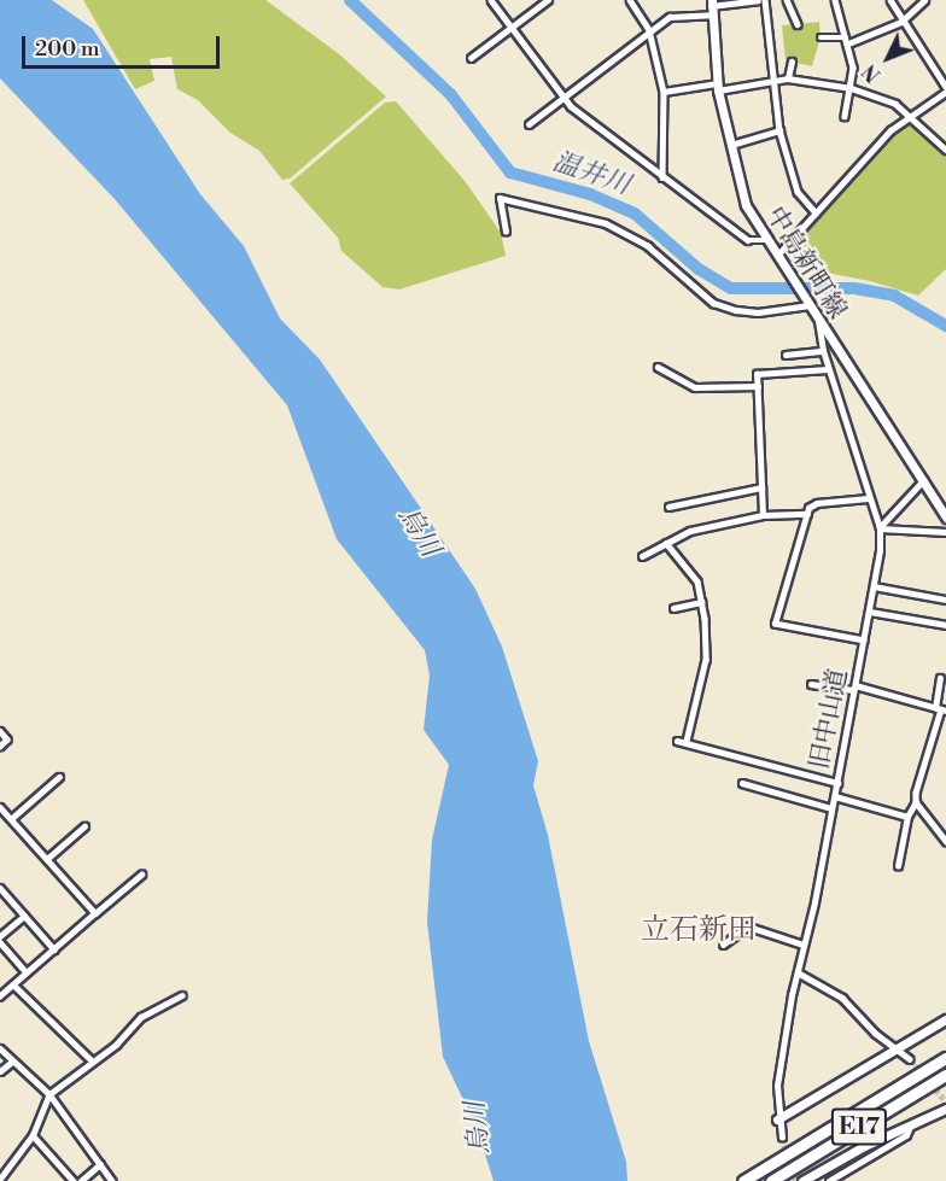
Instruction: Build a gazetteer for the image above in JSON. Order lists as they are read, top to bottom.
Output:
{
  "streets": {
    "highway": ["E17"],
    "main road": ["中島新町線"],
    "street": ["旧中山道"]
  },
  "crossings": [
    ["中島新町線", "旧中山道"]
  ],
  "districts": ["立石新田"],
  "water": ["温井川", "烏川"],
  "scale_bar": "200 m",
  "north": "bottom left"
}
